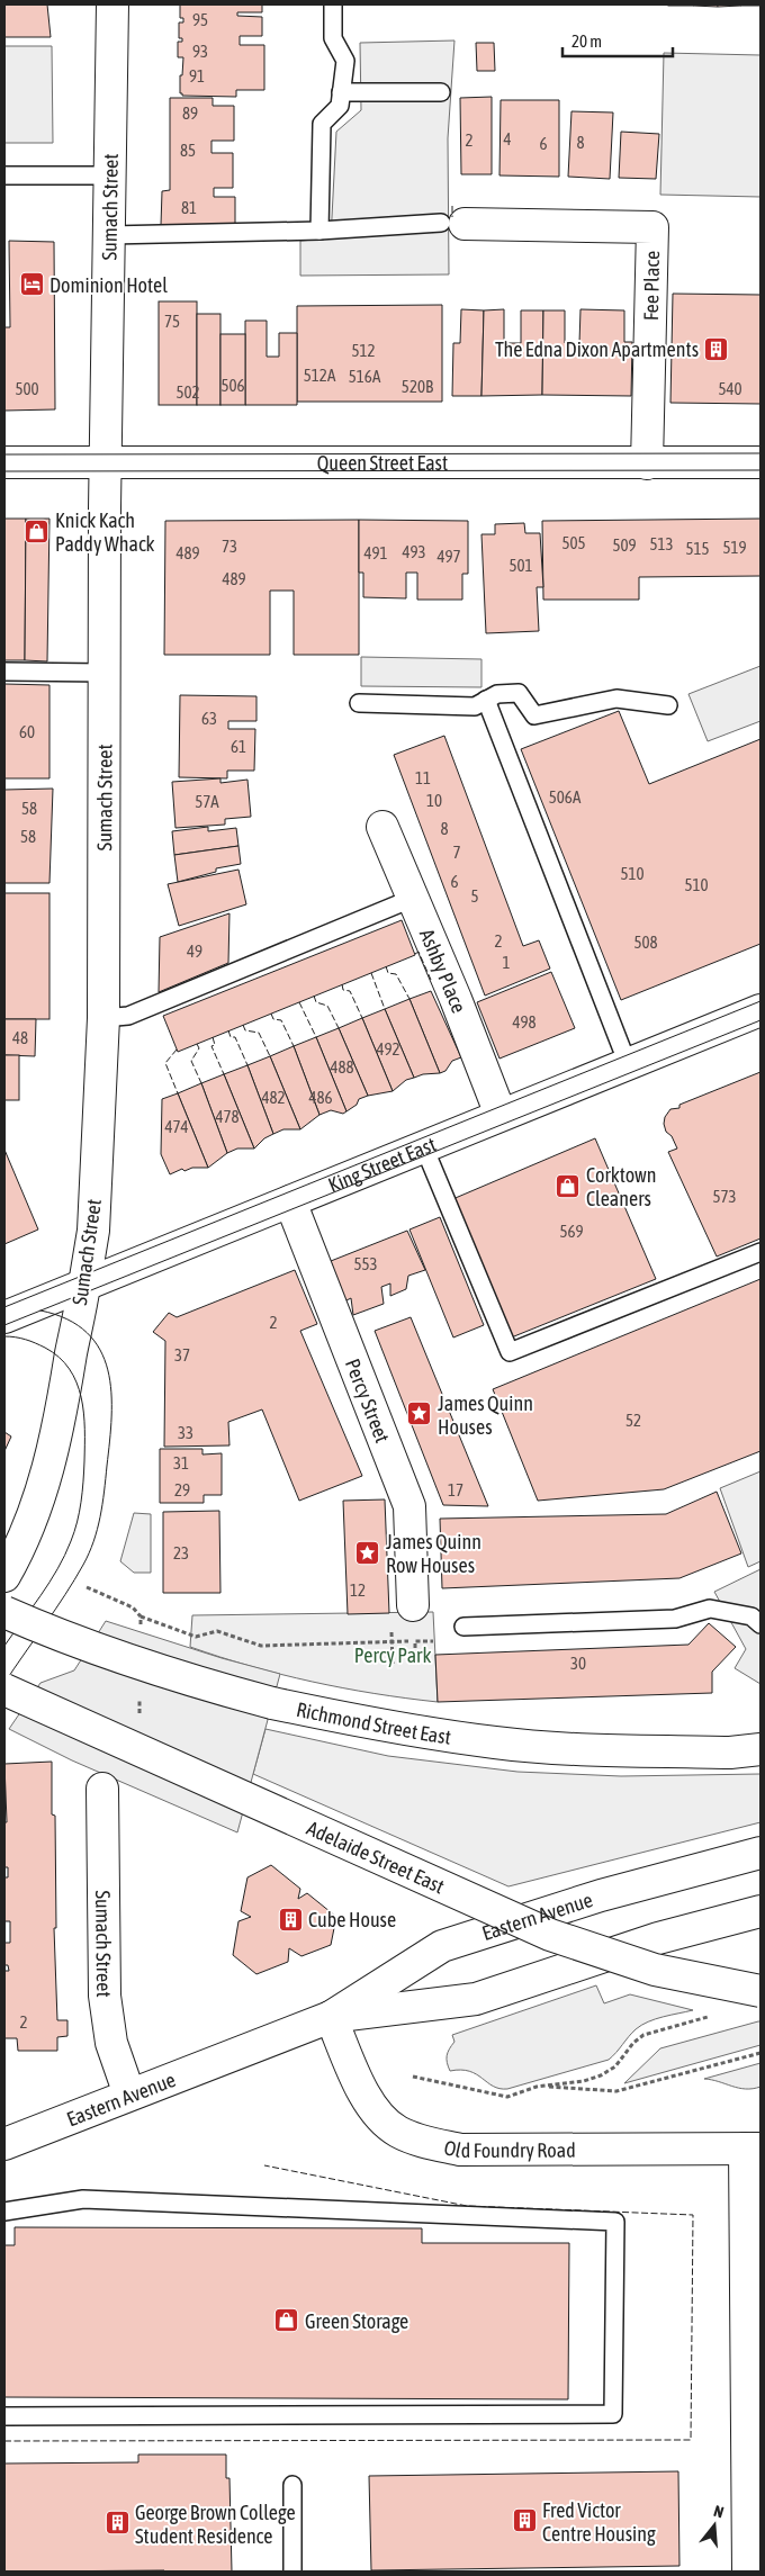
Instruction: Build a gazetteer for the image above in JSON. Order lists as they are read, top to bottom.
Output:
{
  "streets": {
    "main road": [
      "Sumach Street",
      "Fee Place",
      "Queen Street East",
      "Ashby Place",
      "King Street East",
      "Percy Street",
      "Richmond Street East",
      "Adelaide Street East",
      "Eastern Avenue",
      "Old Foundry Road"
    ]
  },
  "crossings": [
    ["Sumach Street", "Queen Street East"],
    ["Sumach Street", "King Street East"],
    ["Sumach Street", "Eastern Avenue"],
    ["Fee Place", "Queen Street East"],
    ["Ashby Place", "King Street East"],
    ["King Street East", "Percy Street"],
    ["Eastern Avenue", "Old Foundry Road"]
  ],
  "parks": ["Percy Park"],
  "places": {
    "hotel": ["Dominion Hotel"],
    "building": [
      "The Edna Dixon Apartments",
      "Cube House",
      "Fred Victor Centre Housing",
      "George Brown College Student Residence"
    ],
    "shop": ["Knick Kach Paddy Whack", "Corktown Cleaners", "Green Storage"],
    "place": ["James Quinn Houses", "James Quinn Row Houses"]
  },
  "house_numbers": [
    "95",
    "93",
    "91",
    "89",
    "4",
    "2",
    "8",
    "6",
    "85",
    "81",
    "75",
    "512",
    "512A",
    "516A",
    "506",
    "520B",
    "500",
    "540",
    "502",
    "505",
    "513",
    "509",
    "73",
    "519",
    "515",
    "493",
    "489",
    "491",
    "497",
    "501",
    "489",
    "63",
    "60",
    "61",
    "11",
    "506A",
    "10",
    "57A",
    "58",
    "8",
    "58",
    "7",
    "510",
    "6",
    "510",
    "5",
    "2",
    "508",
    "49",
    "1",
    "498",
    "48",
    "492",
    "488",
    "482",
    "486",
    "478",
    "474",
    "573",
    "569",
    "553",
    "2",
    "37",
    "52",
    "33",
    "31",
    "29",
    "17",
    "23",
    "12",
    "30",
    "2"
  ],
  "scale_bar": "20 m",
  "north": "top"
}
